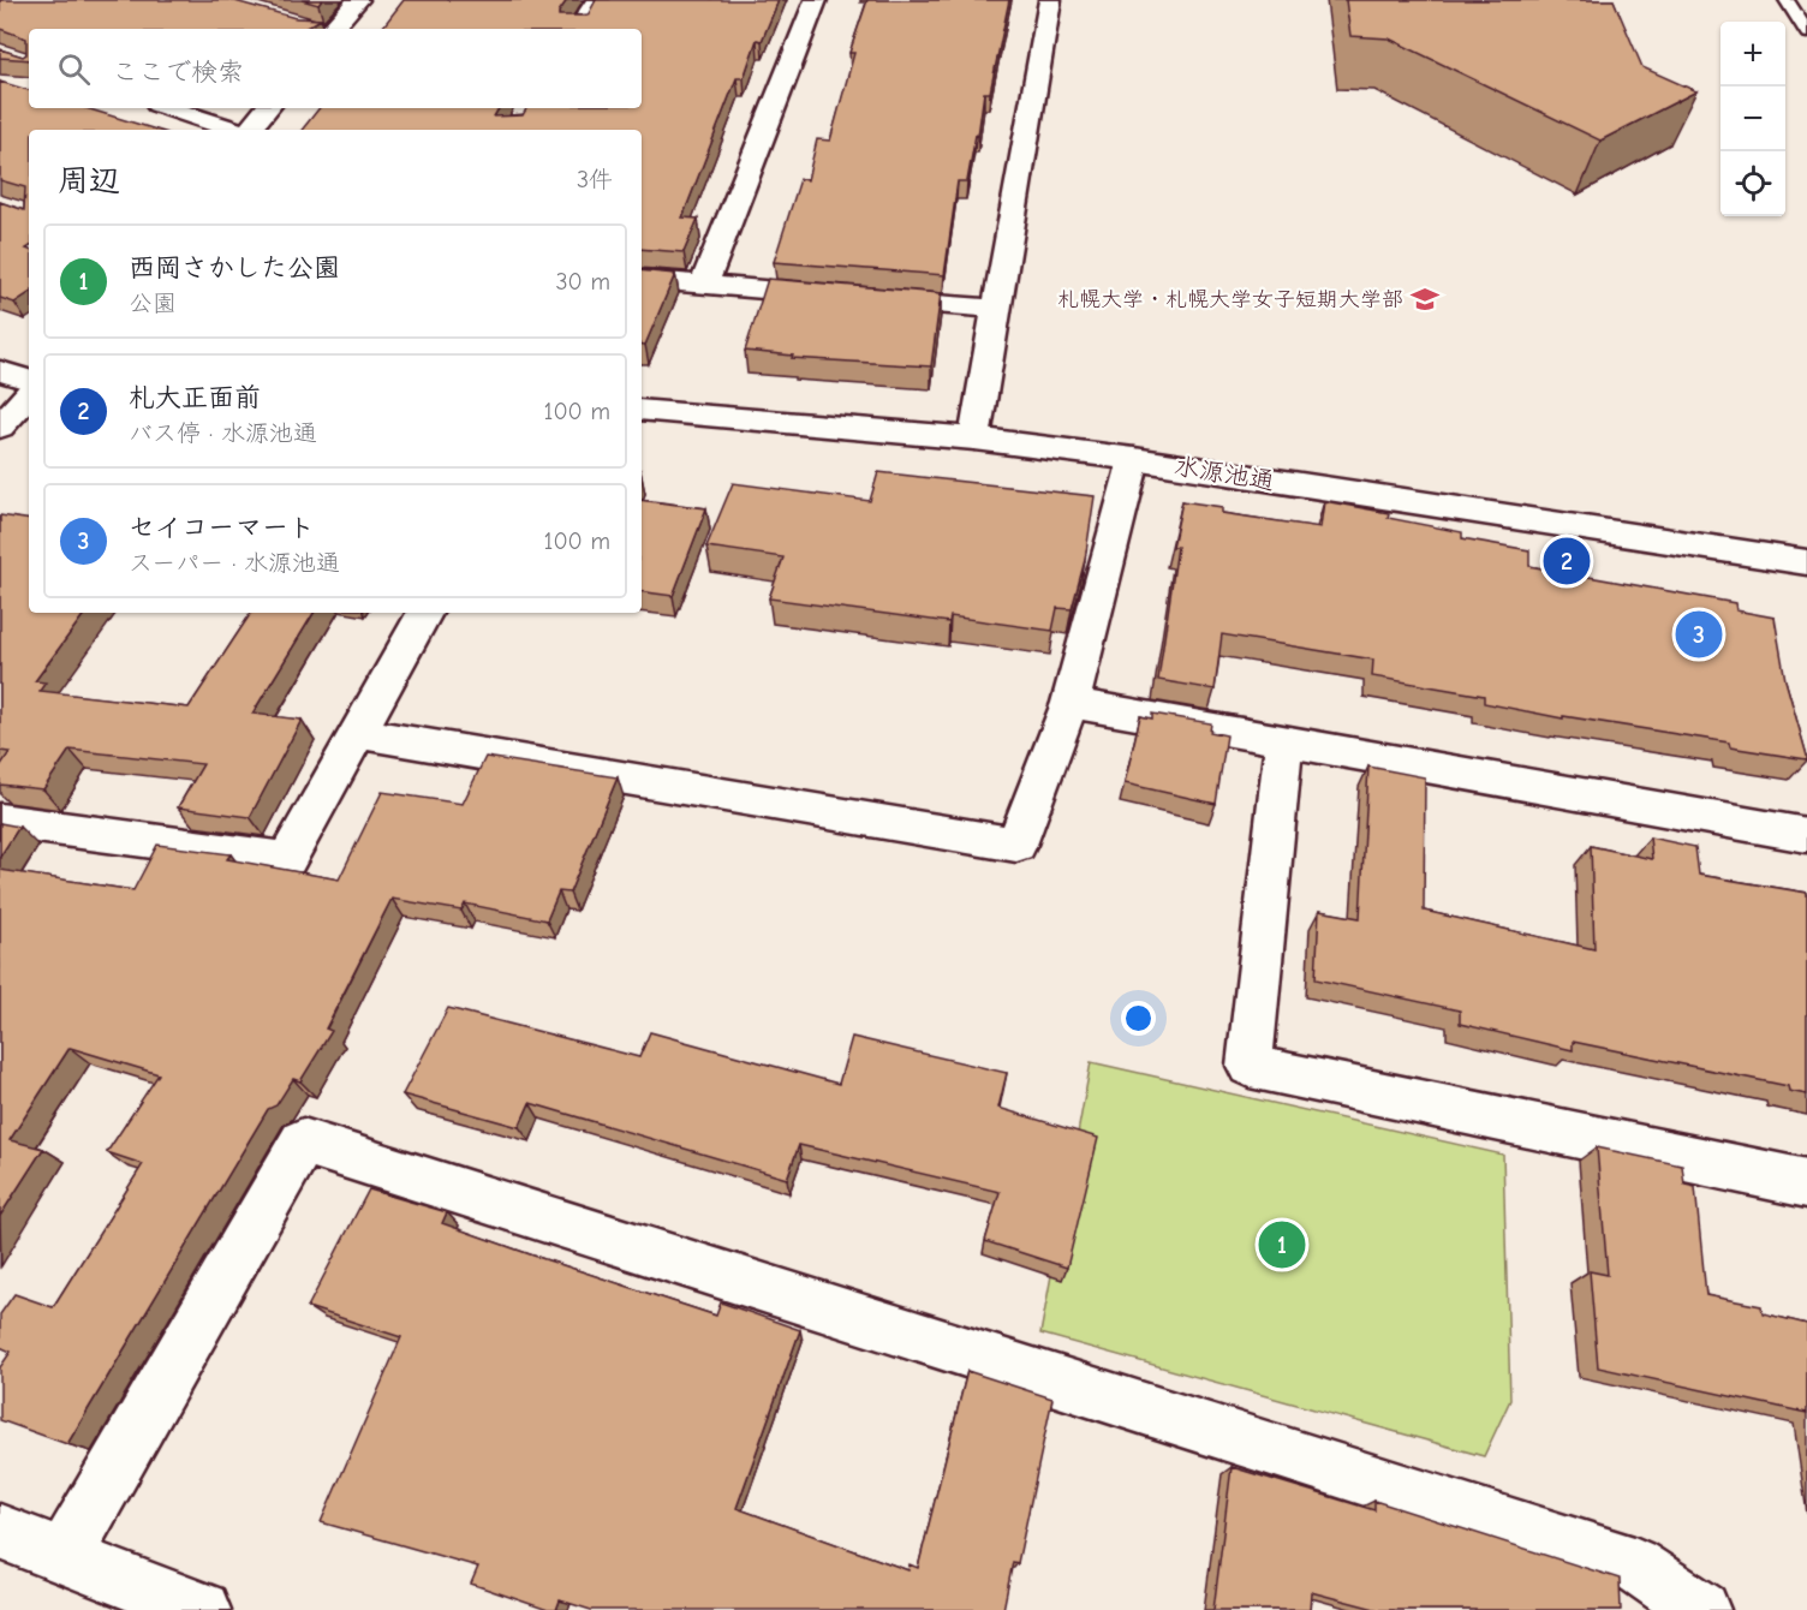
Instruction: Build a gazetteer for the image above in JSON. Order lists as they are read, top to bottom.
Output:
{
  "streets": {
    "street": ["水源池通"]
  },
  "places": {
    "school or university": ["札幌大学・札幌大学女子短期大学部"]
  },
  "page": {
    "map_buttons": ["+", "−"],
    "search": "ここで検索",
    "heading": ["周辺", "3件"],
    "list": [
      {
        "mark": "1",
        "name": "西岡さかした公園",
        "note": "公園",
        "value": "30 m"
      },
      {
        "mark": "2",
        "name": "札大正面前",
        "note": "バス停 · 水源池通",
        "value": "100 m"
      },
      {
        "mark": "3",
        "name": "セイコーマート",
        "note": "スーパー · 水源池通",
        "value": "100 m"
      }
    ],
    "pins": ["2", "3", "1"]
  }
}
